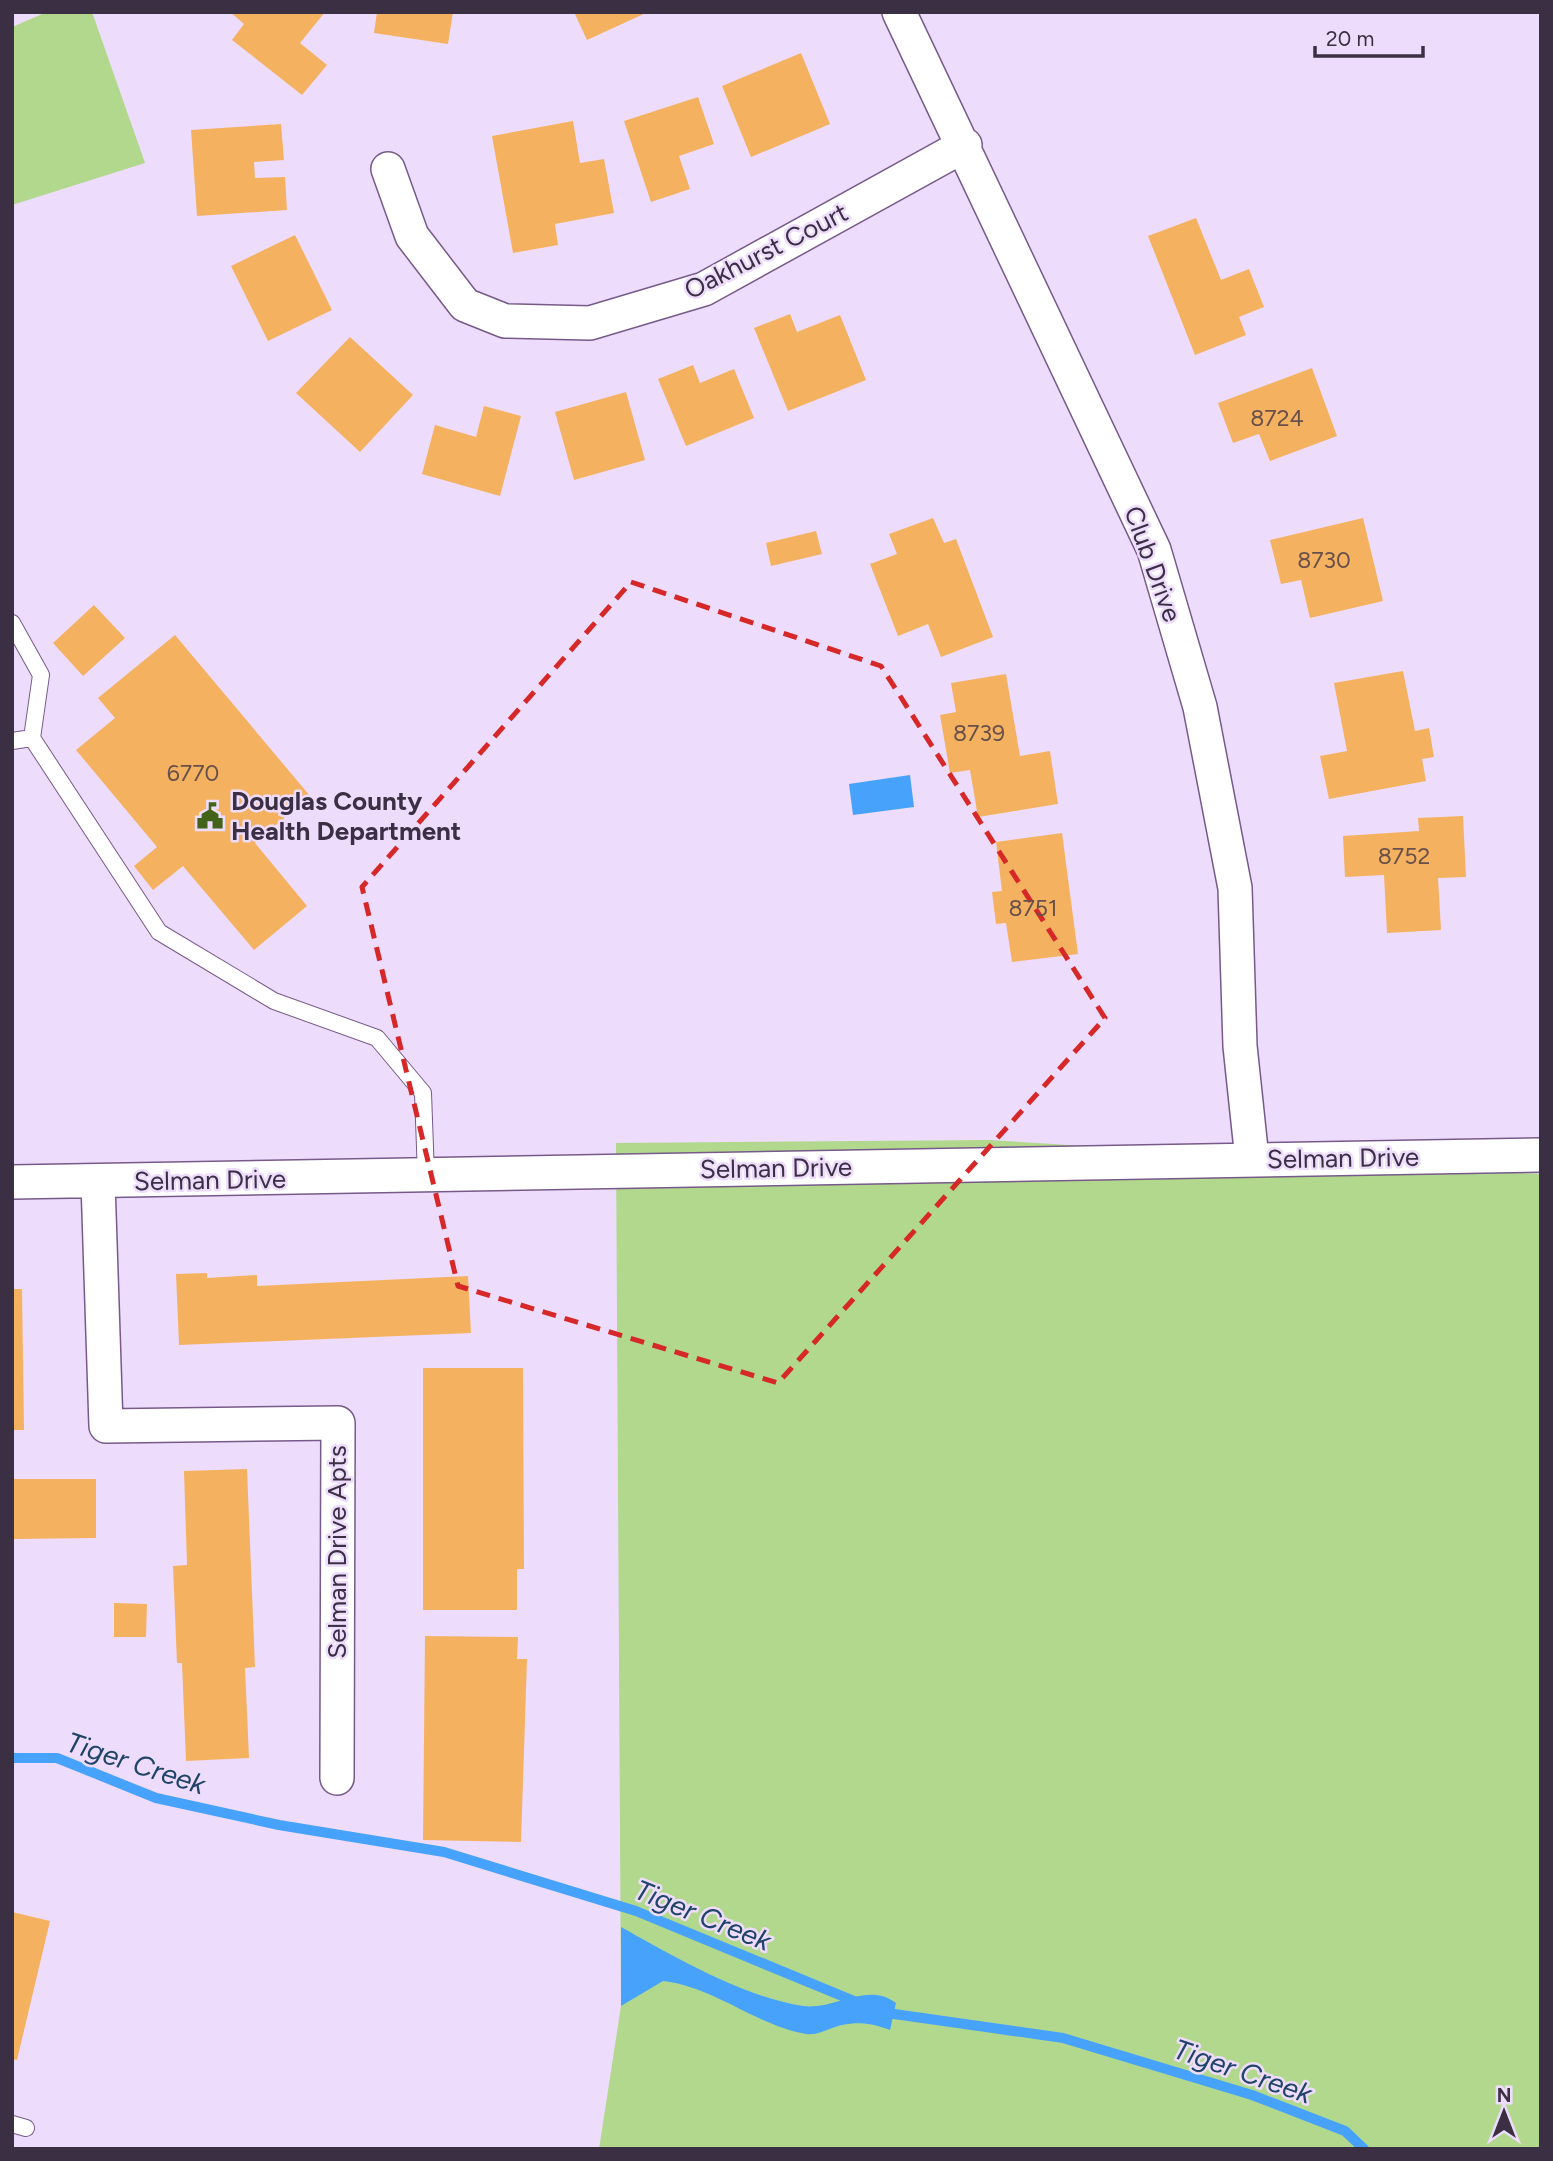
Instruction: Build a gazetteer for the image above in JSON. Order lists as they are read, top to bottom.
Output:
{
  "streets": {
    "street": [
      "Oakhurst Court",
      "Club Drive",
      "Selman Drive",
      "Selman Drive Apts"
    ]
  },
  "crossings": [
    ["Oakhurst Court", "Club Drive"],
    ["Club Drive", "Selman Drive"],
    ["Selman Drive", "Selman Drive Apts"]
  ],
  "water": ["Tiger Creek"],
  "places": {
    "public building": ["Douglas County Health Department"]
  },
  "house_numbers": [
    "8724",
    "8730",
    "8739",
    "6770",
    "8752",
    "8751"
  ],
  "scale_bar": "20 m",
  "north": "top"
}
